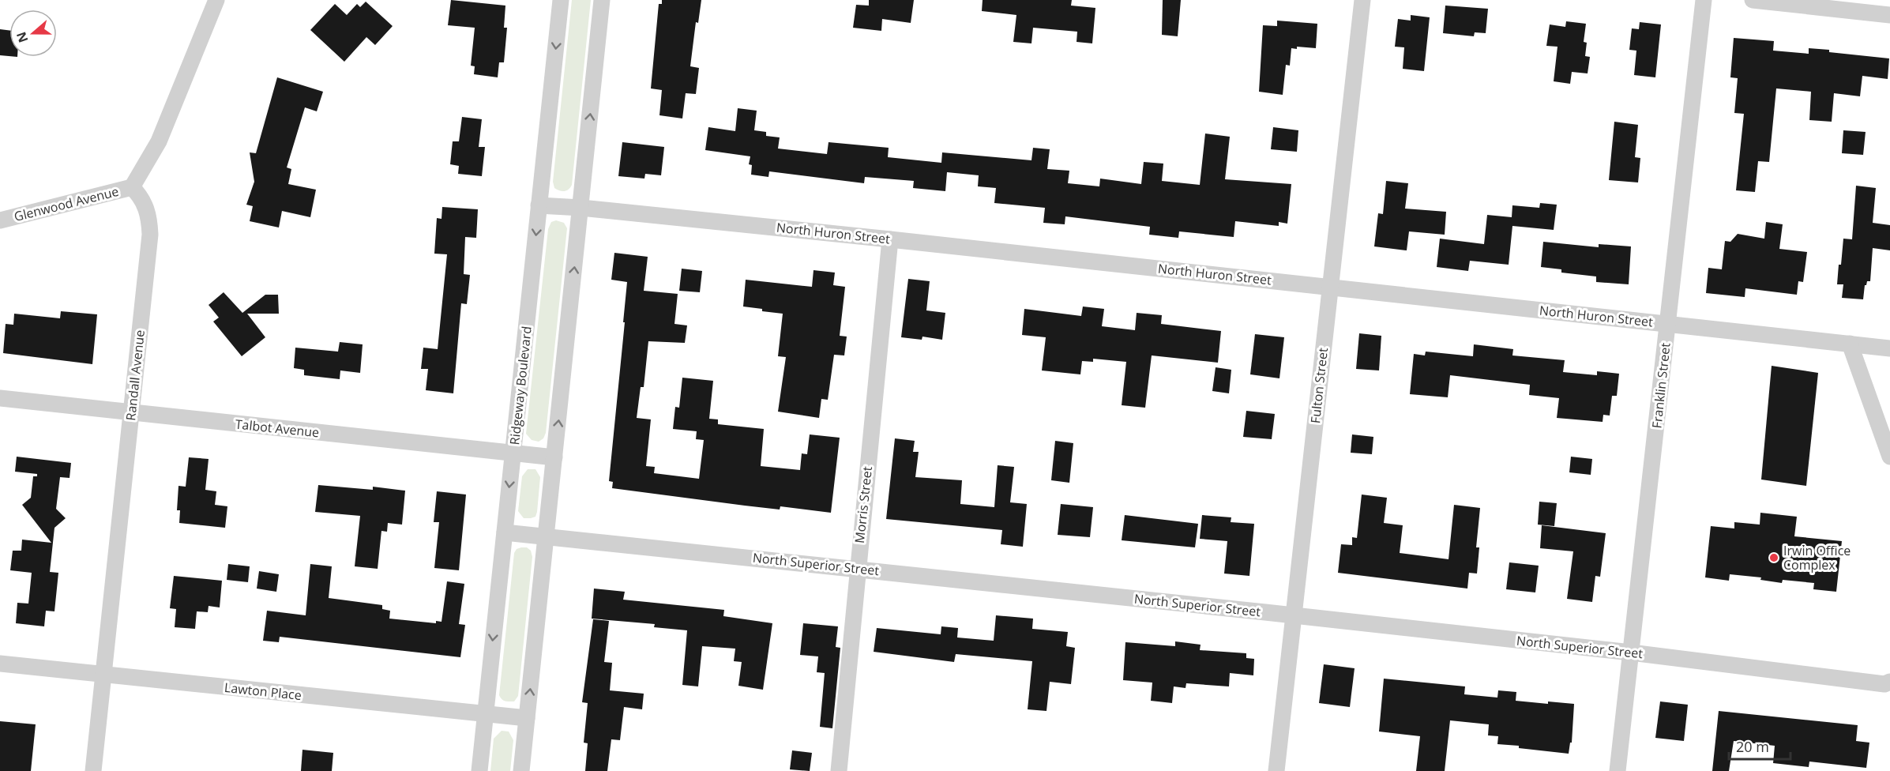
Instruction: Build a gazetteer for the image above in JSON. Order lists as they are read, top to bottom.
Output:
{
  "streets": {
    "street": [
      "Glenwood Avenue",
      "North Huron Street",
      "Randall Avenue",
      "Ridgeway Boulevard",
      "Fulton Street",
      "Franklin Street",
      "Talbot Avenue",
      "Morris Street",
      "North Superior Street",
      "Lawton Place"
    ]
  },
  "crossings": [
    ["Glenwood Avenue", "Randall Avenue"],
    ["North Huron Street", "Ridgeway Boulevard"],
    ["North Huron Street", "Fulton Street"],
    ["North Huron Street", "Franklin Street"],
    ["North Huron Street", "Morris Street"],
    ["Randall Avenue", "Talbot Avenue"],
    ["Randall Avenue", "Lawton Place"],
    ["Ridgeway Boulevard", "Talbot Avenue"],
    ["Ridgeway Boulevard", "North Superior Street"],
    ["Ridgeway Boulevard", "Lawton Place"],
    ["Fulton Street", "North Superior Street"],
    ["Franklin Street", "North Superior Street"],
    ["Morris Street", "North Superior Street"]
  ],
  "places": ["Irwin Office Complex"],
  "scale_bar": "20 m",
  "north": "left"
}
